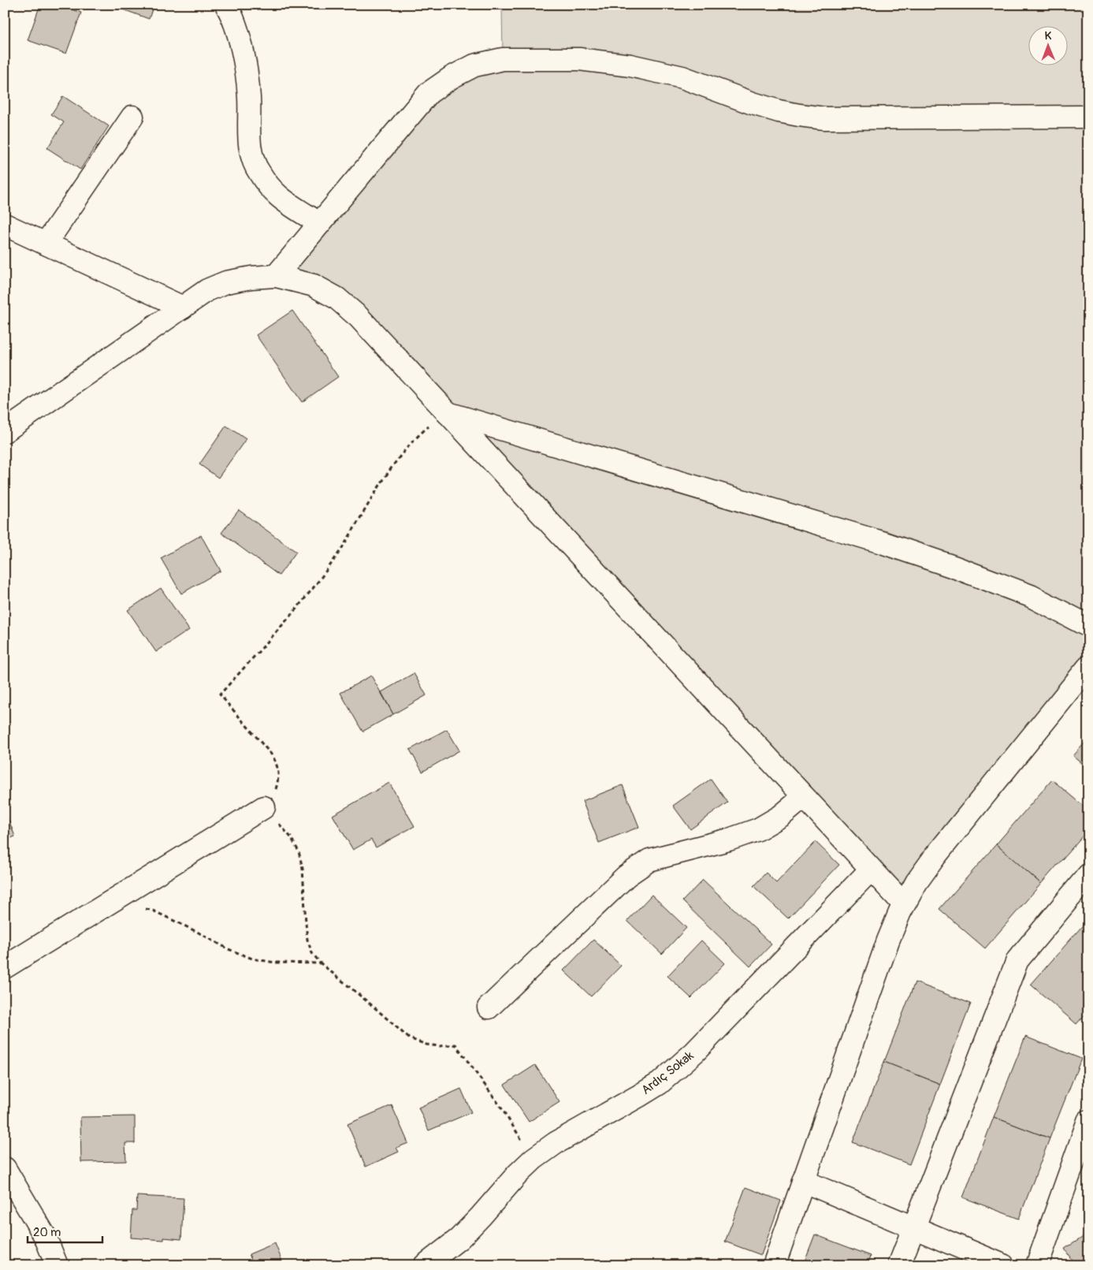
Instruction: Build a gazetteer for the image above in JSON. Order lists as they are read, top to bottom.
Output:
{
  "streets": {
    "street": ["Ardıç Sokak"]
  },
  "scale_bar": "20 m",
  "north": "top"
}
